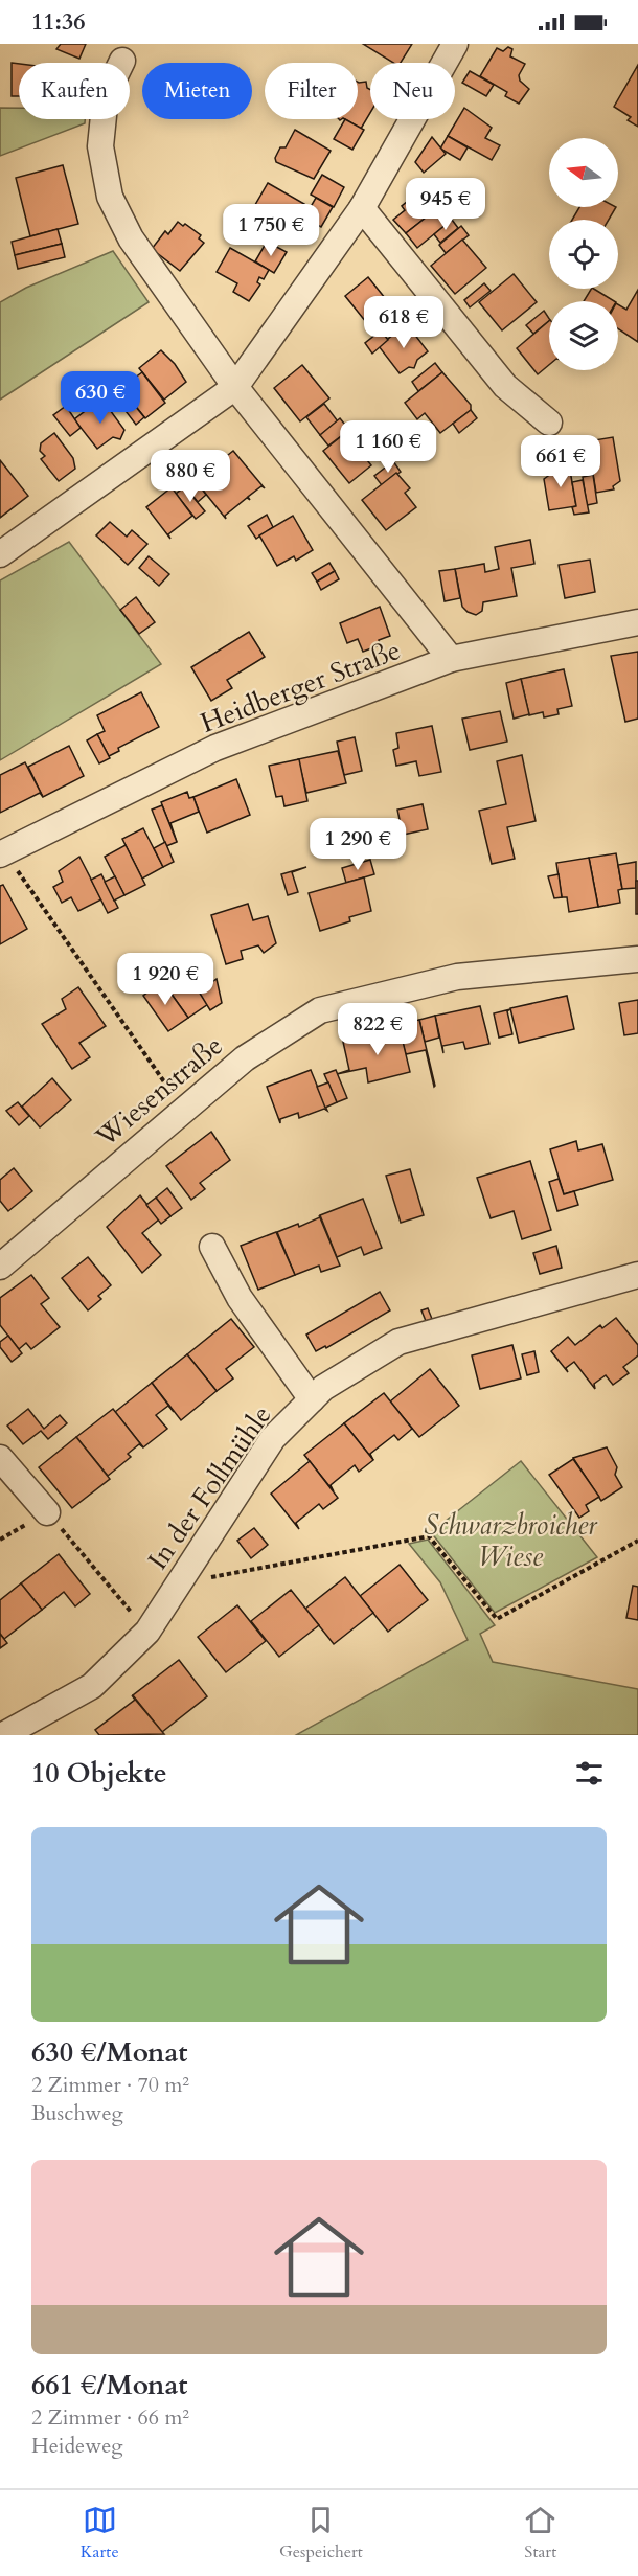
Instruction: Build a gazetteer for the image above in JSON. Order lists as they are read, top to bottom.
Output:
{
  "streets": {
    "street": ["Heidberger Straße", "Wiesenstraße", "In der Follmühle"]
  },
  "parks": ["Schwarzbroicher Wiese"],
  "north": "left",
  "page": {
    "status": "11:36",
    "chip": [
      "Kaufen",
      "Mieten",
      "Filter",
      "Neu"
    ],
    "price": [
      "945 €",
      "1 750 €",
      "618 €",
      "630 €",
      "1 160 €",
      "661 €",
      "880 €",
      "1 290 €",
      "1 920 €",
      "822 €"
    ],
    "heading": "10 Objekte",
    "list": [
      {
        "name": "630 €/Monat",
        "note": "2 Zimmer · 70 m² · Buschweg"
      },
      {
        "name": "661 €/Monat",
        "note": "2 Zimmer · 66 m² · Heideweg"
      }
    ],
    "tabs": ["Karte", "Gespeichert", "Start"]
  }
}
